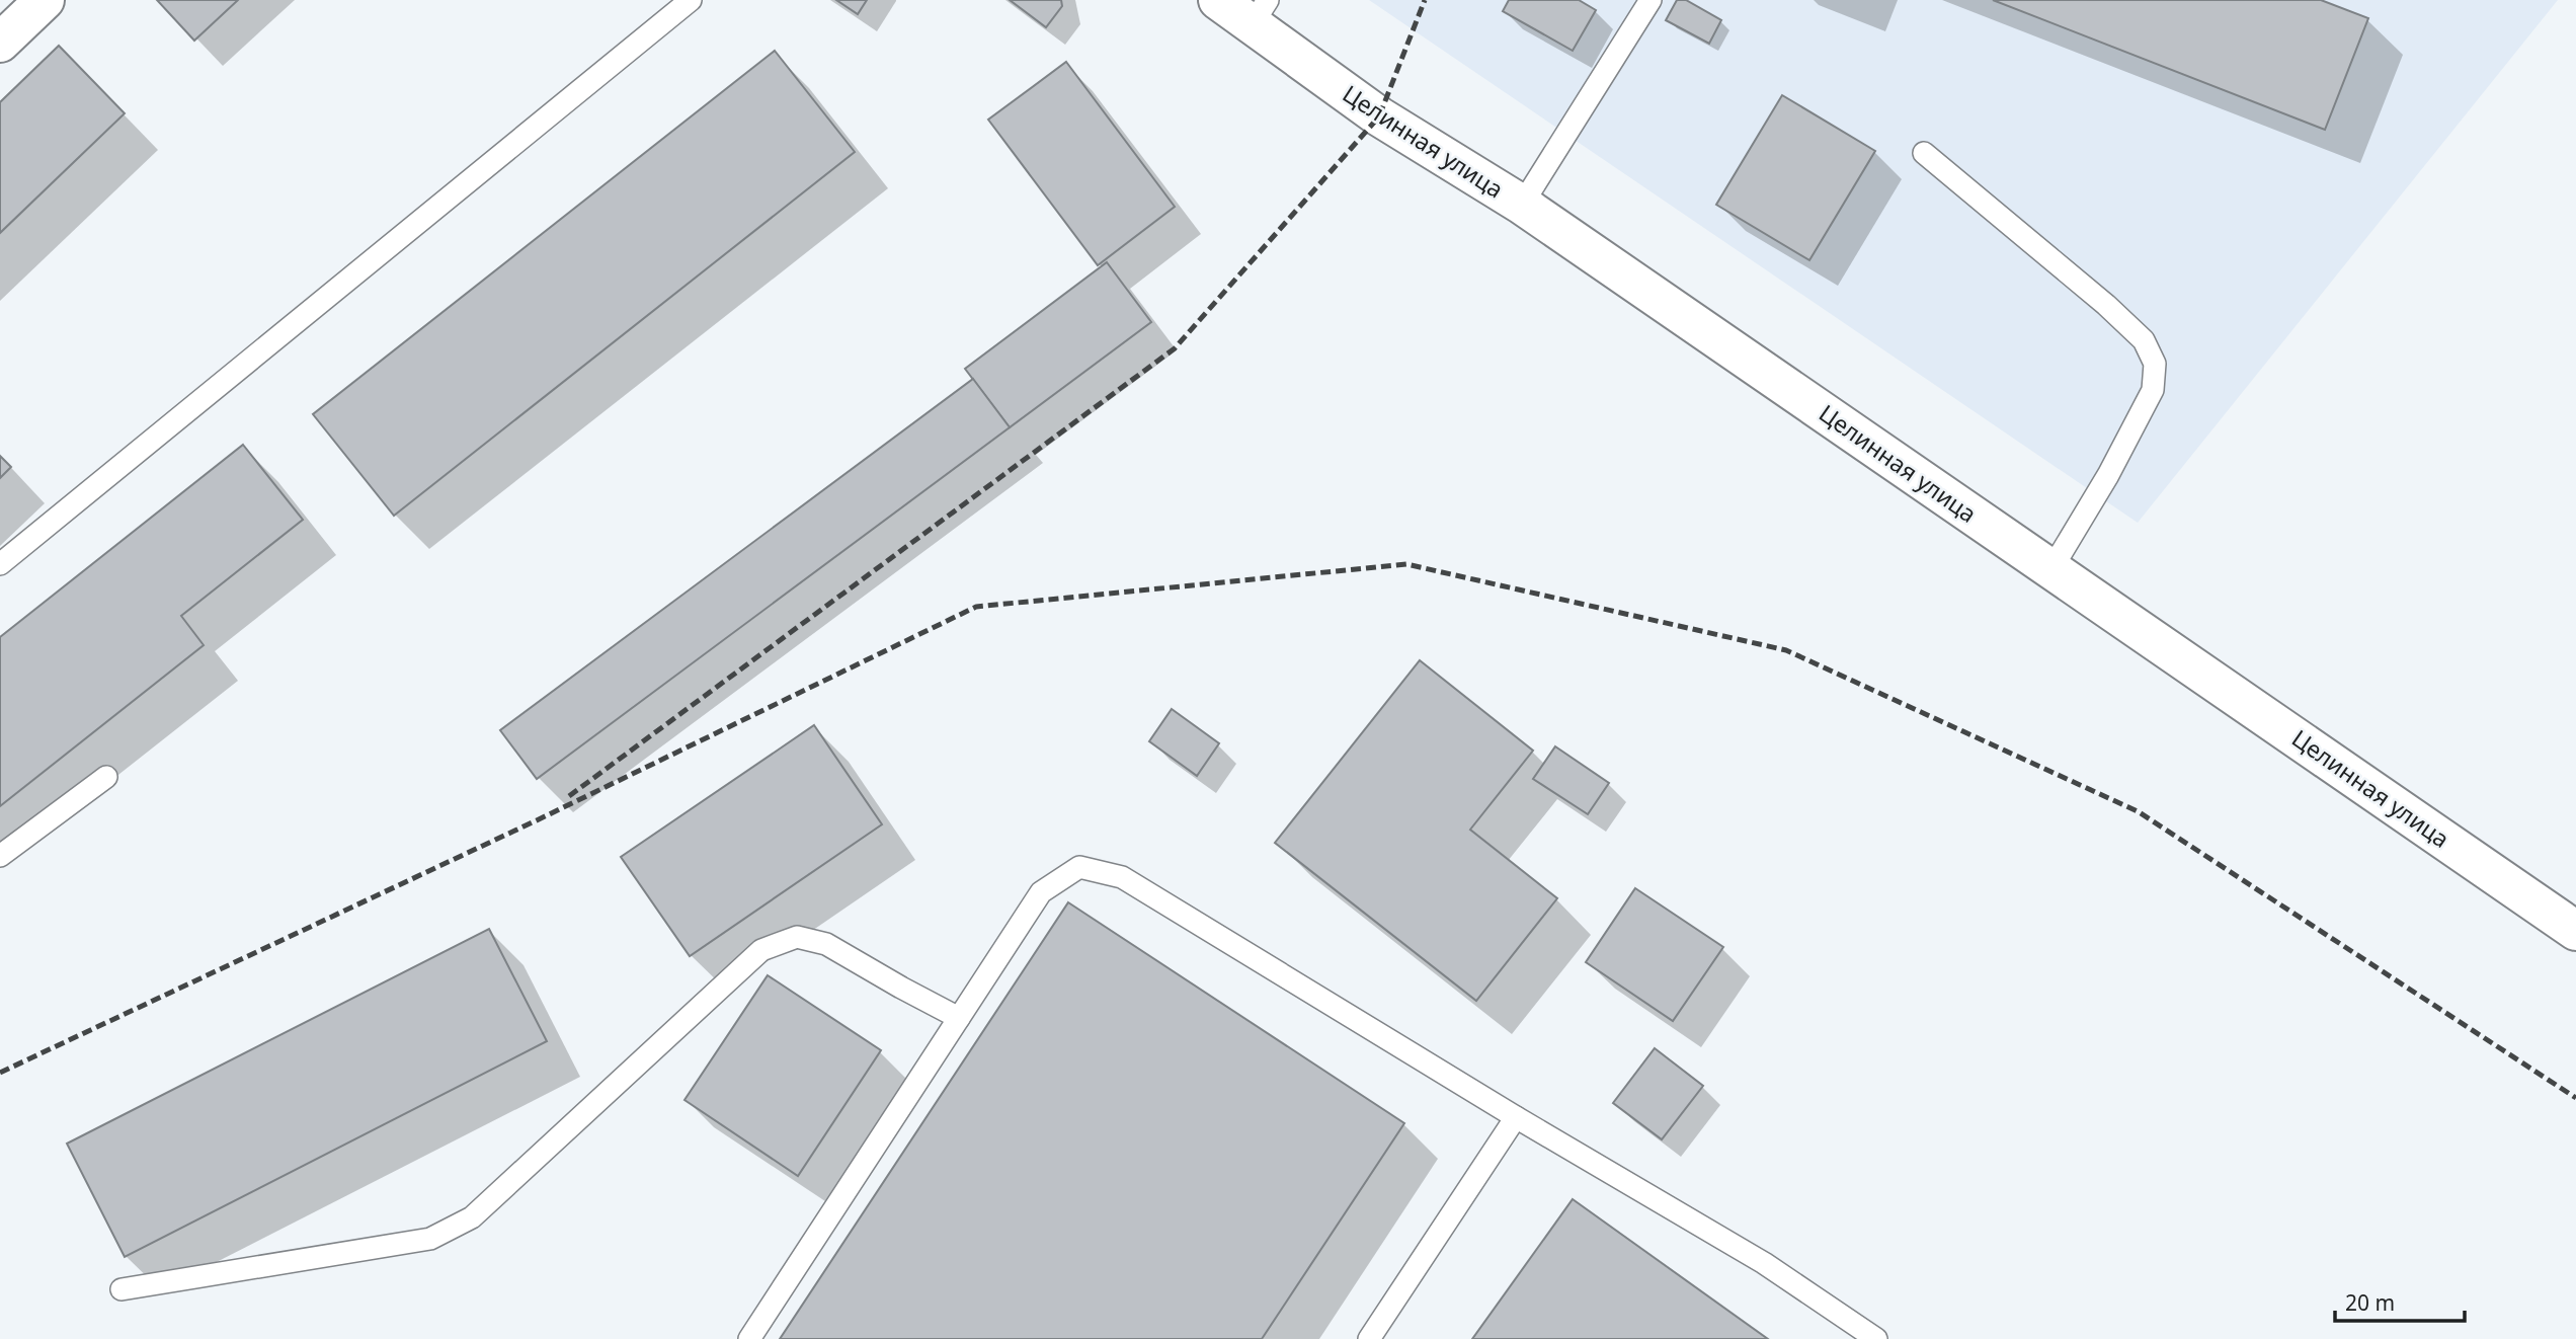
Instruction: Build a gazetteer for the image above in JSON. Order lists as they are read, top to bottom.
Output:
{
  "streets": {
    "street": ["Целинная улица"]
  },
  "scale_bar": "20 m"
}
